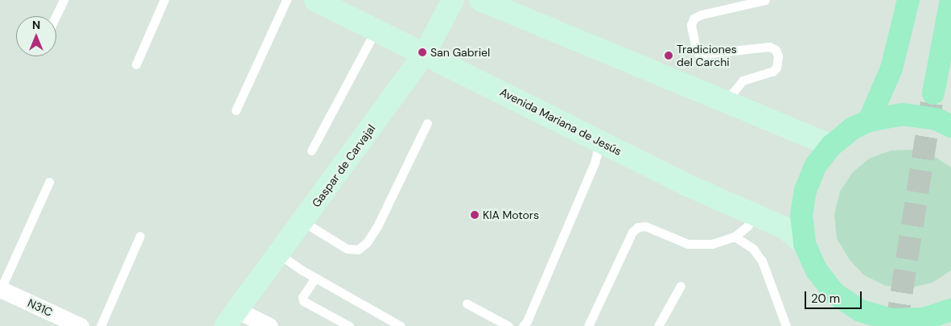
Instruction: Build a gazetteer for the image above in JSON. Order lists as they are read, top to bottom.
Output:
{
  "streets": {
    "main road": ["Avenida Mariana de Jesús", "Gaspar de Carvajal"],
    "street": ["N31C"]
  },
  "crossings": [
    ["Avenida Mariana de Jesús", "Gaspar de Carvajal"]
  ],
  "places": ["San Gabriel", "Tradiciones del Carchi", "KIA Motors"],
  "scale_bar": "20 m",
  "north": "top"
}
